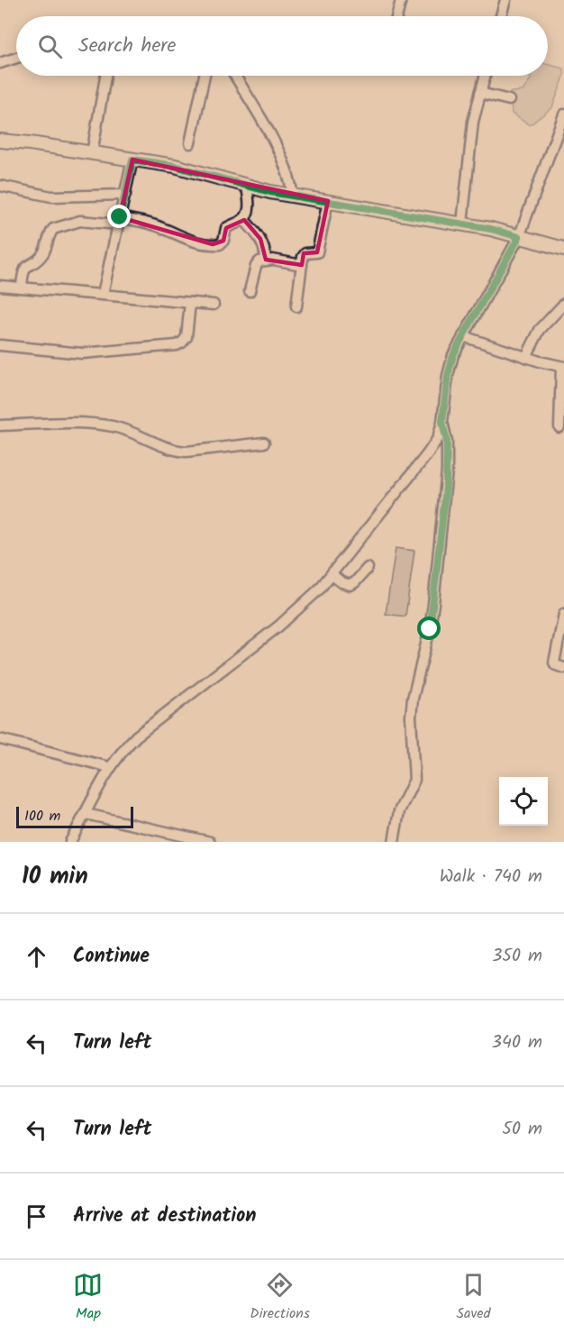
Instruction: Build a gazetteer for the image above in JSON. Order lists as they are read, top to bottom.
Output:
{
  "scale_bar": "100 m",
  "page": {
    "search": "Search here",
    "scale": "100 m",
    "heading": ["10 min", "Walk · 740 m"],
    "list": [
      ["Continue", "350 m"],
      ["Turn left", "340 m"],
      ["Turn left", "50 m"],
      "Arrive at destination"
    ],
    "nav": ["Map", "Directions", "Saved"]
  }
}
